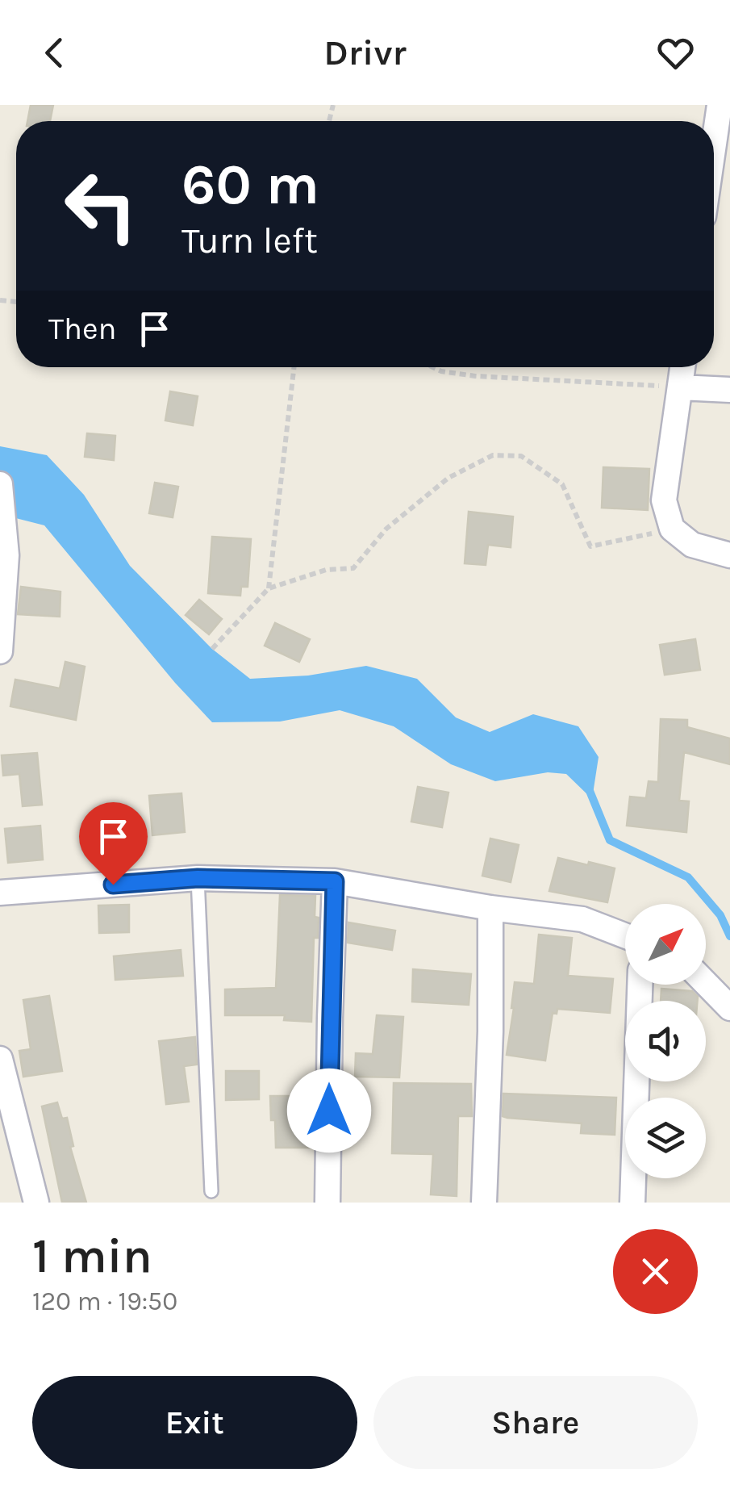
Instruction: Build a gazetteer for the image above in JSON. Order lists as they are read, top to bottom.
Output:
{
  "north": "top right",
  "page": {
    "header": "Drivr",
    "turn": ["60 m", "Turn left"],
    "then": "Then",
    "heading": ["1 min", "120 m · 19:50"],
    "buttons": ["Exit", "Share"]
  }
}
